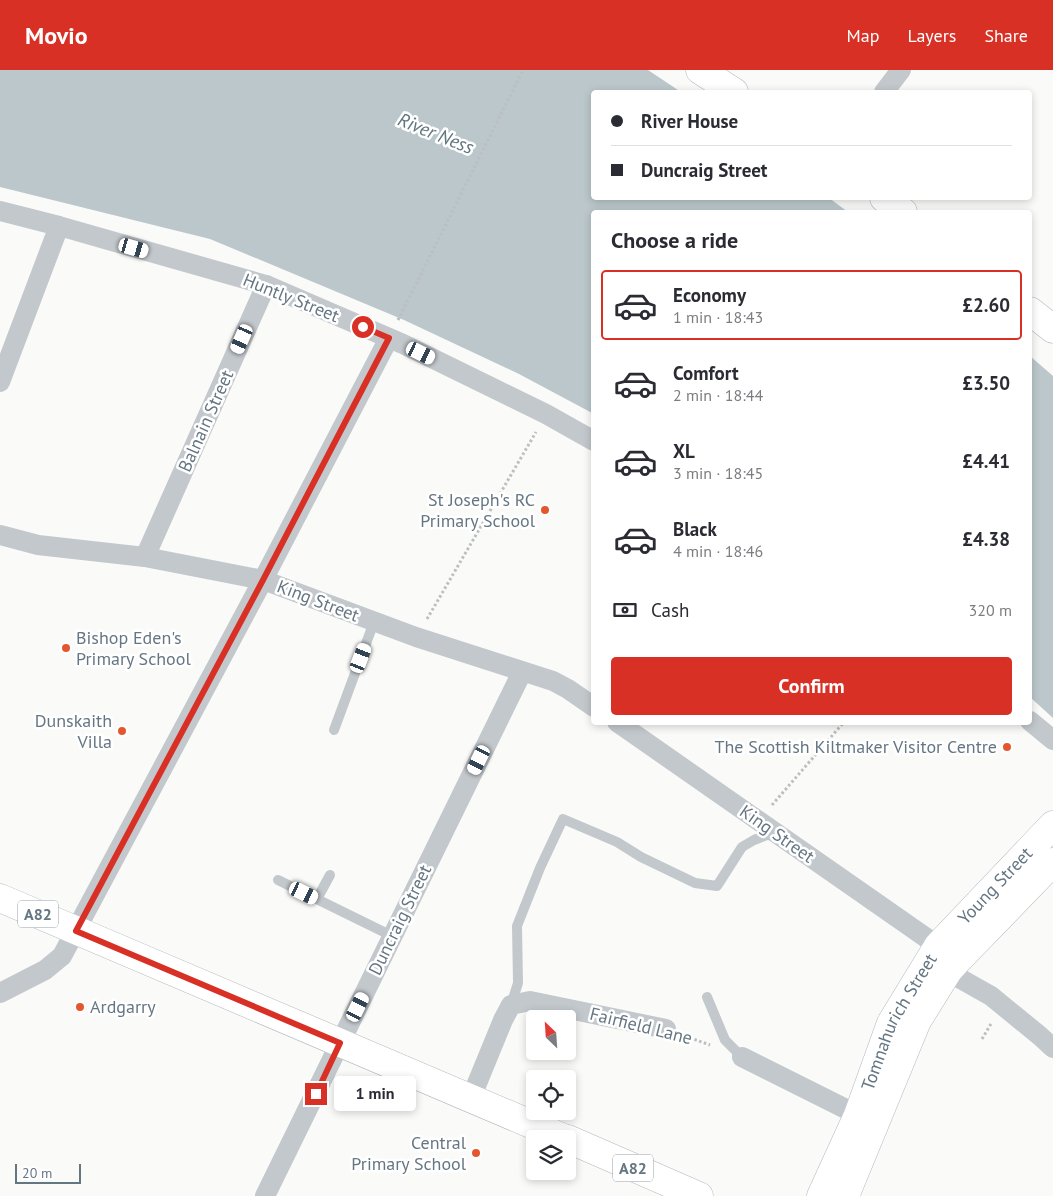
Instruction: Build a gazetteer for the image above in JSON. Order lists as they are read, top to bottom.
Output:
{
  "streets": {
    "main road": ["Young Street", "A82", "Tomnahurich Street"],
    "street": [
      "Huntly Street",
      "Balnain Street",
      "King Street",
      "Duncraig Street",
      "Fairfield Lane"
    ]
  },
  "crossings": [
    ["Huntly Street", "Balnain Street"],
    ["Balnain Street", "King Street"],
    ["King Street", "Young Street"],
    ["King Street", "Duncraig Street"],
    ["King Street", "Tomnahurich Street"],
    ["Young Street", "Tomnahurich Street"],
    ["A82", "Duncraig Street"]
  ],
  "water": ["River Ness"],
  "places": [
    "St Joseph's RC Primary School",
    "Bishop Eden's Primary School",
    "Dunskaith Villa",
    "The Scottish Kiltmaker Visitor Centre",
    "Ardgarry",
    "Central Primary School"
  ],
  "scale_bar": "20 m",
  "north": "top left",
  "page": {
    "header": "Movio",
    "nav": ["Map", "Layers", "Share"],
    "banner": ["River House", "Duncraig Street"],
    "heading": "Choose a ride",
    "list": [
      {
        "name": "Economy",
        "note": "1 min · 18:43",
        "value": "£2.60"
      },
      {
        "name": "Comfort",
        "note": "2 min · 18:44",
        "value": "£3.50"
      },
      {
        "name": "XL",
        "note": "3 min · 18:45",
        "value": "£4.41"
      },
      {
        "name": "Black",
        "note": "4 min · 18:46",
        "value": "£4.38"
      }
    ],
    "pay": ["Cash", "320 m"],
    "buttons": "Confirm",
    "bubble": "1 min",
    "scale": "20 m"
  }
}
